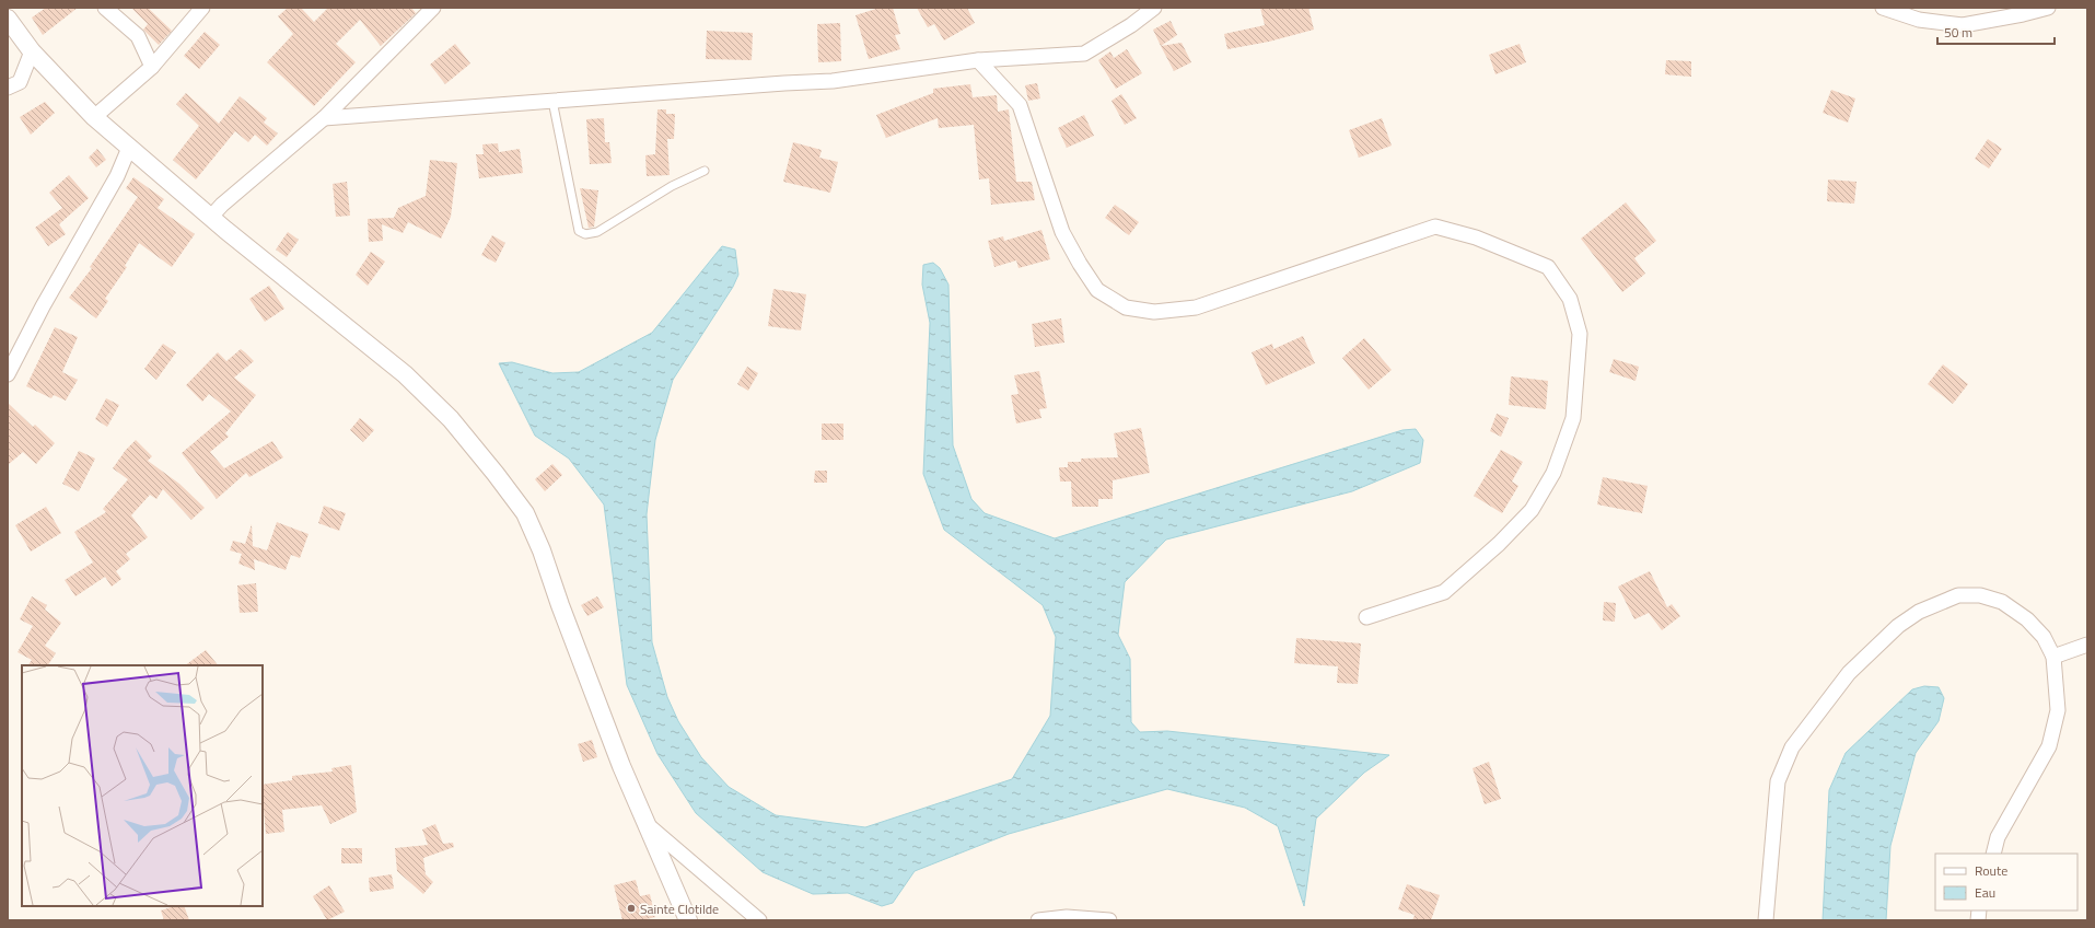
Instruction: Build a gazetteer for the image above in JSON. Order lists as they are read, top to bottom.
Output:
{
  "places": ["Sainte Clotilde"],
  "legend": ["Route", "Eau"],
  "scale_bar": "50 m"
}
